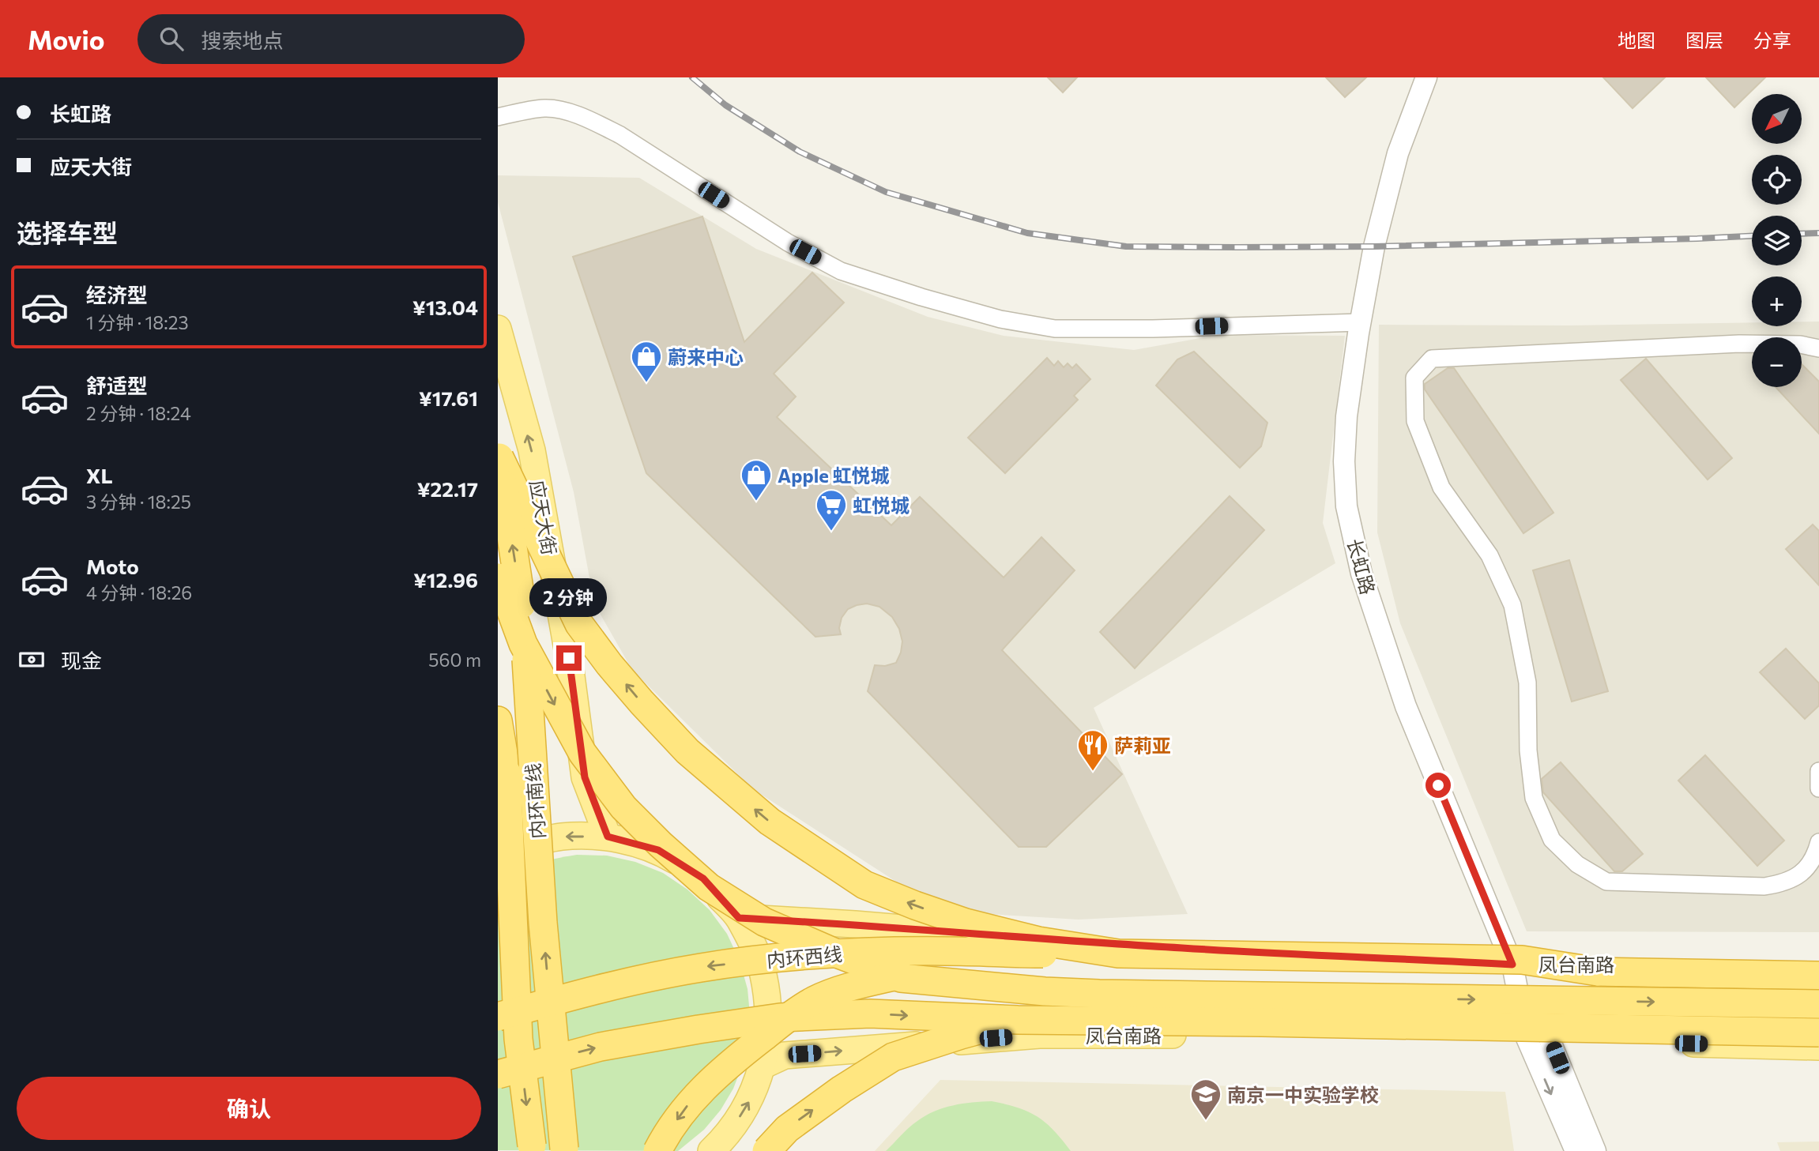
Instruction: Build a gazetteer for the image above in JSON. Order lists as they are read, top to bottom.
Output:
{
  "streets": {
    "highway": ["内环南线", "内环西线", "凤台南路"],
    "main road": ["应天大街"],
    "street": ["长虹路"]
  },
  "crossings": [
    ["长虹路", "凤台南路"]
  ],
  "one_way": ["应天大街"],
  "places": {
    "shop": ["蔚来中心", "Apple 虹悦城"],
    "supermarket": ["虹悦城"],
    "restaurant": ["萨莉亚"],
    "school or university": ["南京一中实验学校"]
  },
  "north": "bottom left",
  "page": {
    "header": "Movio",
    "search": "搜索地点",
    "nav": ["地图", "图层", "分享"],
    "banner": ["长虹路", "应天大街"],
    "map_buttons": ["+", "−"],
    "heading": "选择车型",
    "list": [
      {
        "name": "经济型",
        "note": "1 分钟 · 18:23",
        "value": "¥13.04"
      },
      {
        "name": "舒适型",
        "note": "2 分钟 · 18:24",
        "value": "¥17.61"
      },
      {
        "name": "XL",
        "note": "3 分钟 · 18:25",
        "value": "¥22.17"
      },
      {
        "name": "Moto",
        "note": "4 分钟 · 18:26",
        "value": "¥12.96"
      }
    ],
    "bubble": "2 分钟",
    "pay": ["现金", "560 m"],
    "buttons": "确认"
  }
}
